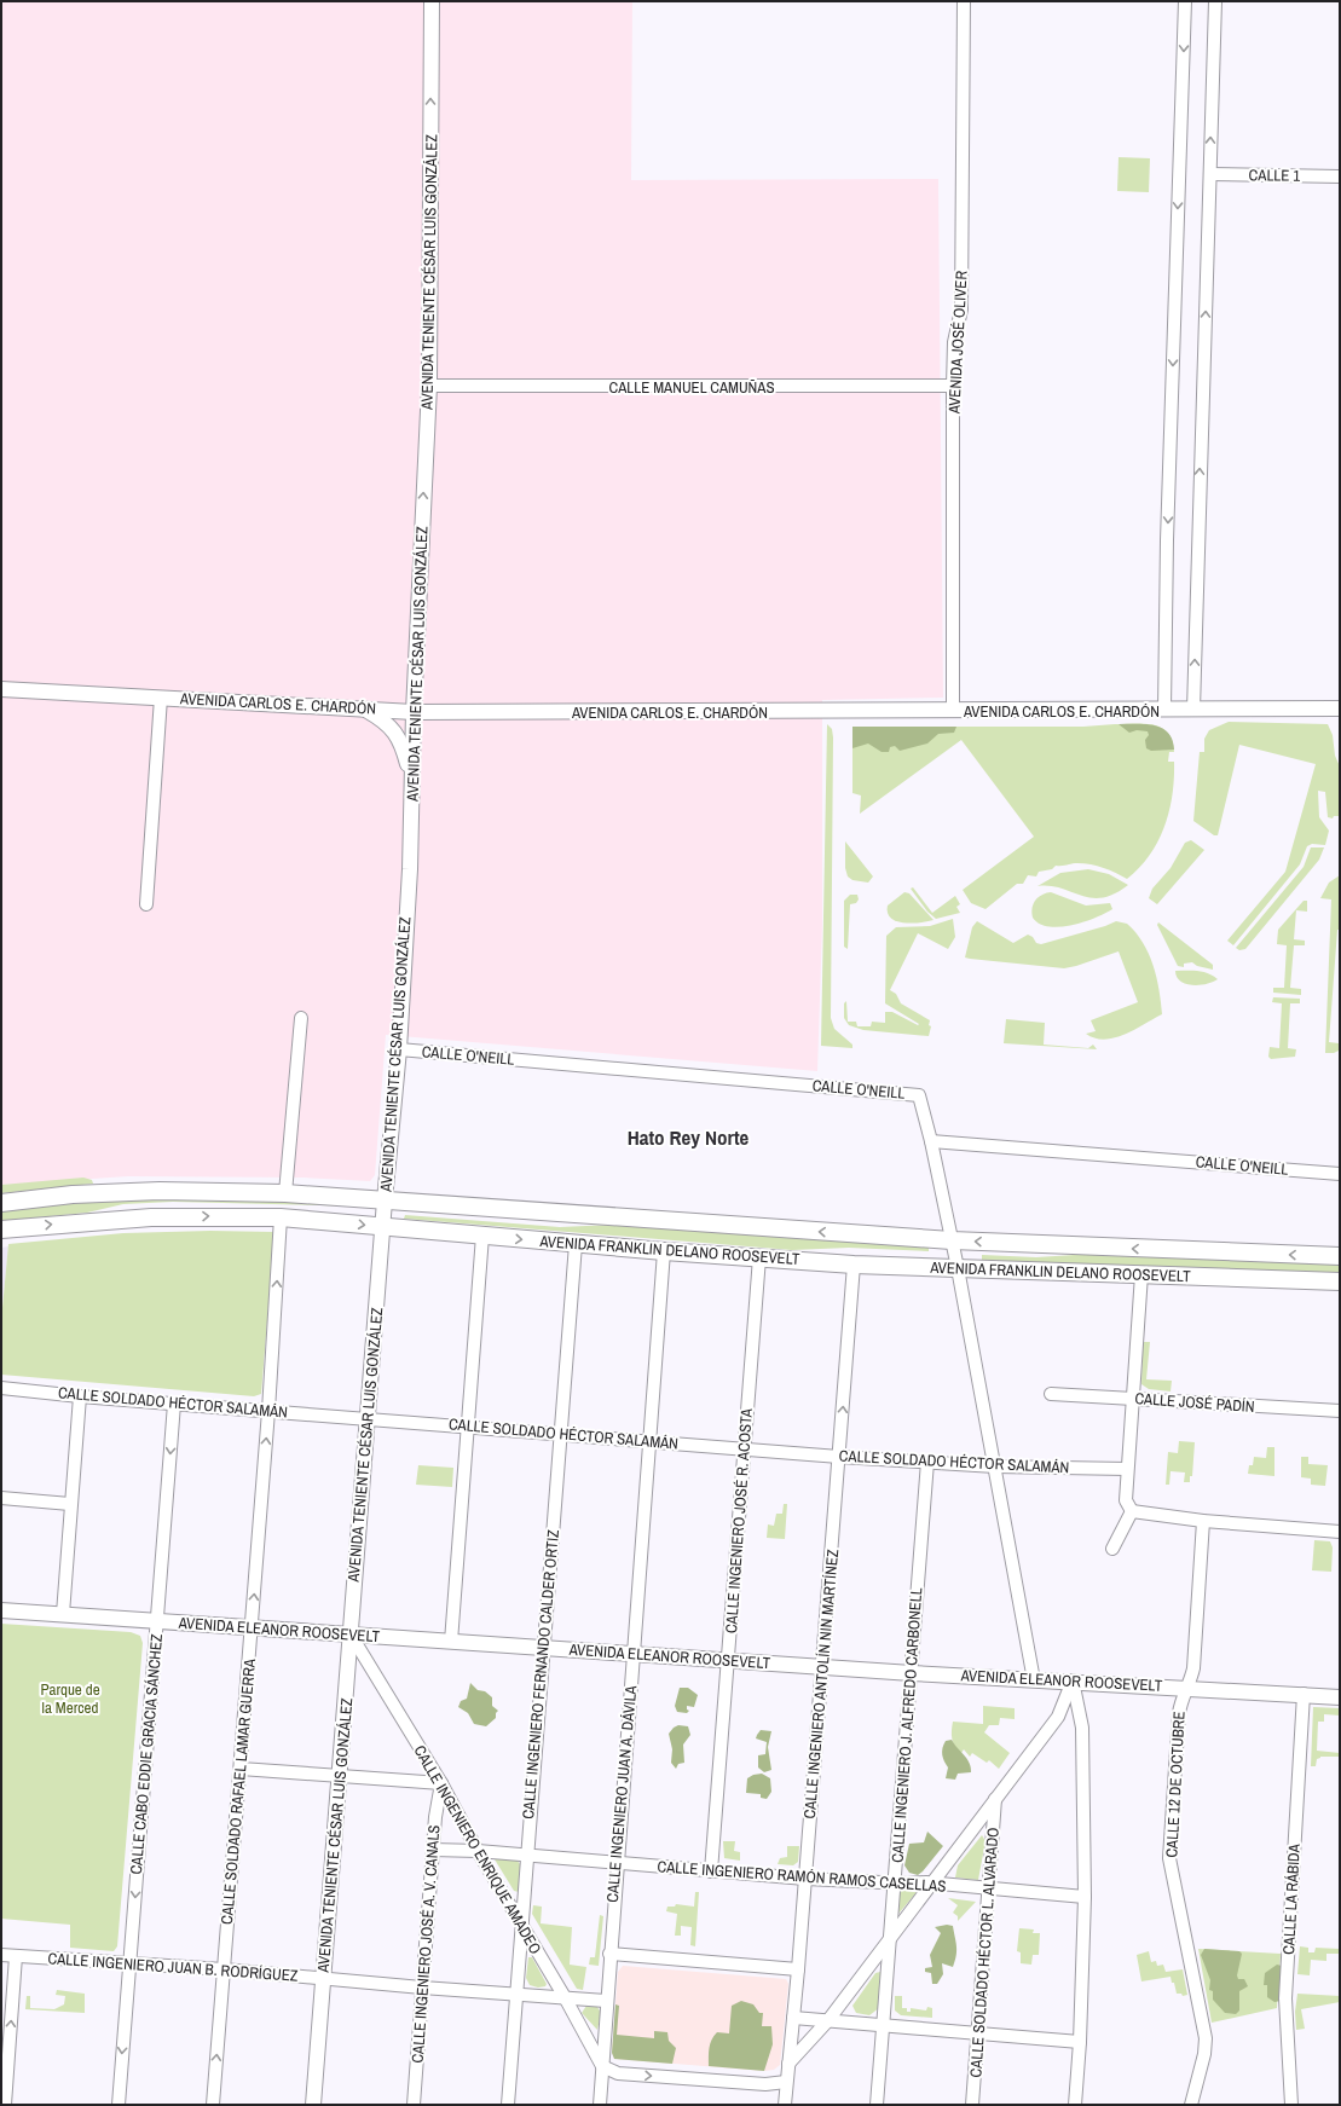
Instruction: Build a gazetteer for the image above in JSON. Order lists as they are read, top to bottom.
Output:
{
  "streets": {
    "main road": ["AVENIDA FRANKLIN DELANO ROOSEVELT"],
    "street": [
      "CALLE 1",
      "AVENIDA TENIENTE CÉSAR LUIS GONZÁLEZ",
      "AVENIDA JOSÉ OLIVER",
      "CALLE MANUEL CAMUÑAS",
      "AVENIDA CARLOS E. CHARDÓN",
      "CALLE O'NEILL",
      "CALLE SOLDADO HÉCTOR SALAMÁN",
      "CALLE JOSÉ PADÍN",
      "CALLE INGENIERO JOSÉ R. ACOSTA",
      "AVENIDA ELEANOR ROOSEVELT",
      "CALLE INGENIERO FERNANDO CALDER ORTIZ",
      "CALLE INGENIERO ANTOLÍN NIN MARTÍNEZ",
      "CALLE INGENIERO J. ALFREDO CARBONELL",
      "CALLE CABO EDDIE GRACIA SÁNCHEZ",
      "CALLE 12 DE OCTUBRE",
      "CALLE SOLDADO RAFAEL LAMAR GUERRA",
      "CALLE INGENIERO JUAN A. DÁVILA",
      "CALLE INGENIERO ENRIQUE AMADEO",
      "CALLE INGENIERO RAMÓN RAMOS CASELLAS",
      "CALLE LA RÁBIDA",
      "CALLE INGENIERO JOSÉ A. V. CANALS",
      "CALLE SOLDADO HÉCTOR L. ALVARADO",
      "CALLE INGENIERO JUAN B. RODRÍGUEZ"
    ]
  },
  "crossings": [
    ["AVENIDA TENIENTE CÉSAR LUIS GONZÁLEZ", "CALLE MANUEL CAMUÑAS"],
    ["AVENIDA TENIENTE CÉSAR LUIS GONZÁLEZ", "AVENIDA CARLOS E. CHARDÓN"],
    ["AVENIDA TENIENTE CÉSAR LUIS GONZÁLEZ", "CALLE O'NEILL"],
    ["AVENIDA TENIENTE CÉSAR LUIS GONZÁLEZ", "AVENIDA FRANKLIN DELANO ROOSEVELT"],
    ["AVENIDA TENIENTE CÉSAR LUIS GONZÁLEZ", "CALLE SOLDADO HÉCTOR SALAMÁN"],
    ["AVENIDA TENIENTE CÉSAR LUIS GONZÁLEZ", "AVENIDA ELEANOR ROOSEVELT"],
    ["AVENIDA TENIENTE CÉSAR LUIS GONZÁLEZ", "CALLE INGENIERO ENRIQUE AMADEO"],
    ["AVENIDA TENIENTE CÉSAR LUIS GONZÁLEZ", "CALLE INGENIERO JUAN B. RODRÍGUEZ"],
    ["AVENIDA JOSÉ OLIVER", "CALLE MANUEL CAMUÑAS"],
    ["AVENIDA JOSÉ OLIVER", "AVENIDA CARLOS E. CHARDÓN"],
    ["AVENIDA FRANKLIN DELANO ROOSEVELT", "CALLE INGENIERO JOSÉ R. ACOSTA"],
    ["AVENIDA FRANKLIN DELANO ROOSEVELT", "CALLE INGENIERO FERNANDO CALDER ORTIZ"],
    ["AVENIDA FRANKLIN DELANO ROOSEVELT", "CALLE INGENIERO ANTOLÍN NIN MARTÍNEZ"],
    ["AVENIDA FRANKLIN DELANO ROOSEVELT", "CALLE SOLDADO RAFAEL LAMAR GUERRA"],
    ["AVENIDA FRANKLIN DELANO ROOSEVELT", "CALLE INGENIERO JUAN A. DÁVILA"],
    ["CALLE SOLDADO HÉCTOR SALAMÁN", "CALLE INGENIERO JOSÉ R. ACOSTA"],
    ["CALLE SOLDADO HÉCTOR SALAMÁN", "CALLE INGENIERO FERNANDO CALDER ORTIZ"],
    ["CALLE SOLDADO HÉCTOR SALAMÁN", "CALLE INGENIERO ANTOLÍN NIN MARTÍNEZ"],
    ["CALLE SOLDADO HÉCTOR SALAMÁN", "CALLE INGENIERO J. ALFREDO CARBONELL"],
    ["CALLE SOLDADO HÉCTOR SALAMÁN", "CALLE CABO EDDIE GRACIA SÁNCHEZ"],
    ["CALLE SOLDADO HÉCTOR SALAMÁN", "CALLE SOLDADO RAFAEL LAMAR GUERRA"],
    ["CALLE SOLDADO HÉCTOR SALAMÁN", "CALLE INGENIERO JUAN A. DÁVILA"],
    ["CALLE INGENIERO JOSÉ R. ACOSTA", "AVENIDA ELEANOR ROOSEVELT"],
    ["CALLE INGENIERO JOSÉ R. ACOSTA", "CALLE INGENIERO RAMÓN RAMOS CASELLAS"],
    ["AVENIDA ELEANOR ROOSEVELT", "CALLE INGENIERO FERNANDO CALDER ORTIZ"],
    ["AVENIDA ELEANOR ROOSEVELT", "CALLE INGENIERO ANTOLÍN NIN MARTÍNEZ"],
    ["AVENIDA ELEANOR ROOSEVELT", "CALLE INGENIERO J. ALFREDO CARBONELL"],
    ["AVENIDA ELEANOR ROOSEVELT", "CALLE CABO EDDIE GRACIA SÁNCHEZ"],
    ["AVENIDA ELEANOR ROOSEVELT", "CALLE 12 DE OCTUBRE"],
    ["AVENIDA ELEANOR ROOSEVELT", "CALLE SOLDADO RAFAEL LAMAR GUERRA"],
    ["AVENIDA ELEANOR ROOSEVELT", "CALLE INGENIERO JUAN A. DÁVILA"],
    ["AVENIDA ELEANOR ROOSEVELT", "CALLE INGENIERO ENRIQUE AMADEO"],
    ["AVENIDA ELEANOR ROOSEVELT", "CALLE LA RÁBIDA"],
    ["CALLE INGENIERO FERNANDO CALDER ORTIZ", "CALLE INGENIERO ENRIQUE AMADEO"],
    ["CALLE INGENIERO FERNANDO CALDER ORTIZ", "CALLE INGENIERO RAMÓN RAMOS CASELLAS"],
    ["CALLE INGENIERO FERNANDO CALDER ORTIZ", "CALLE INGENIERO JUAN B. RODRÍGUEZ"],
    ["CALLE INGENIERO ANTOLÍN NIN MARTÍNEZ", "CALLE INGENIERO RAMÓN RAMOS CASELLAS"],
    ["CALLE INGENIERO J. ALFREDO CARBONELL", "CALLE INGENIERO RAMÓN RAMOS CASELLAS"],
    ["CALLE CABO EDDIE GRACIA SÁNCHEZ", "CALLE INGENIERO JUAN B. RODRÍGUEZ"],
    ["CALLE SOLDADO RAFAEL LAMAR GUERRA", "CALLE INGENIERO JUAN B. RODRÍGUEZ"],
    ["CALLE INGENIERO JUAN A. DÁVILA", "CALLE INGENIERO ENRIQUE AMADEO"],
    ["CALLE INGENIERO JUAN A. DÁVILA", "CALLE INGENIERO RAMÓN RAMOS CASELLAS"],
    ["CALLE INGENIERO JUAN A. DÁVILA", "CALLE INGENIERO JUAN B. RODRÍGUEZ"],
    ["CALLE INGENIERO ENRIQUE AMADEO", "CALLE INGENIERO RAMÓN RAMOS CASELLAS"],
    ["CALLE INGENIERO ENRIQUE AMADEO", "CALLE INGENIERO JOSÉ A. V. CANALS"],
    ["CALLE INGENIERO ENRIQUE AMADEO", "CALLE INGENIERO JUAN B. RODRÍGUEZ"],
    ["CALLE INGENIERO RAMÓN RAMOS CASELLAS", "CALLE INGENIERO JOSÉ A. V. CANALS"],
    ["CALLE INGENIERO RAMÓN RAMOS CASELLAS", "CALLE SOLDADO HÉCTOR L. ALVARADO"],
    ["CALLE INGENIERO JOSÉ A. V. CANALS", "CALLE INGENIERO JUAN B. RODRÍGUEZ"]
  ],
  "one_way": ["CALLE SOLDADO RAFAEL LAMAR GUERRA"],
  "districts": ["Hato Rey Norte"],
  "parks": ["Parque de la Merced"]
}
